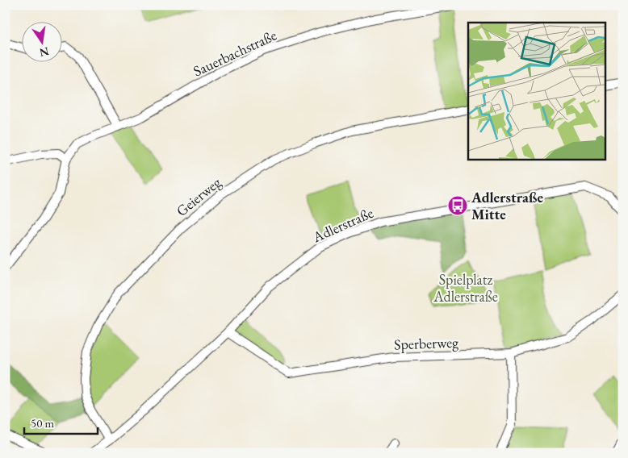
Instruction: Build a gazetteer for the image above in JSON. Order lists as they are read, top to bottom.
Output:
{
  "streets": {
    "street": [
      "Sauerbachstraße",
      "Geierweg",
      "Adlerstraße",
      "Sperberweg"
    ]
  },
  "crossings": [
    ["Geierweg", "Adlerstraße"],
    ["Adlerstraße", "Sperberweg"]
  ],
  "parks": ["Spielplatz Adlerstraße"],
  "places": {
    "bus stop": ["Adlerstraße Mitte"]
  },
  "scale_bar": "50 m",
  "north": "bottom"
}
